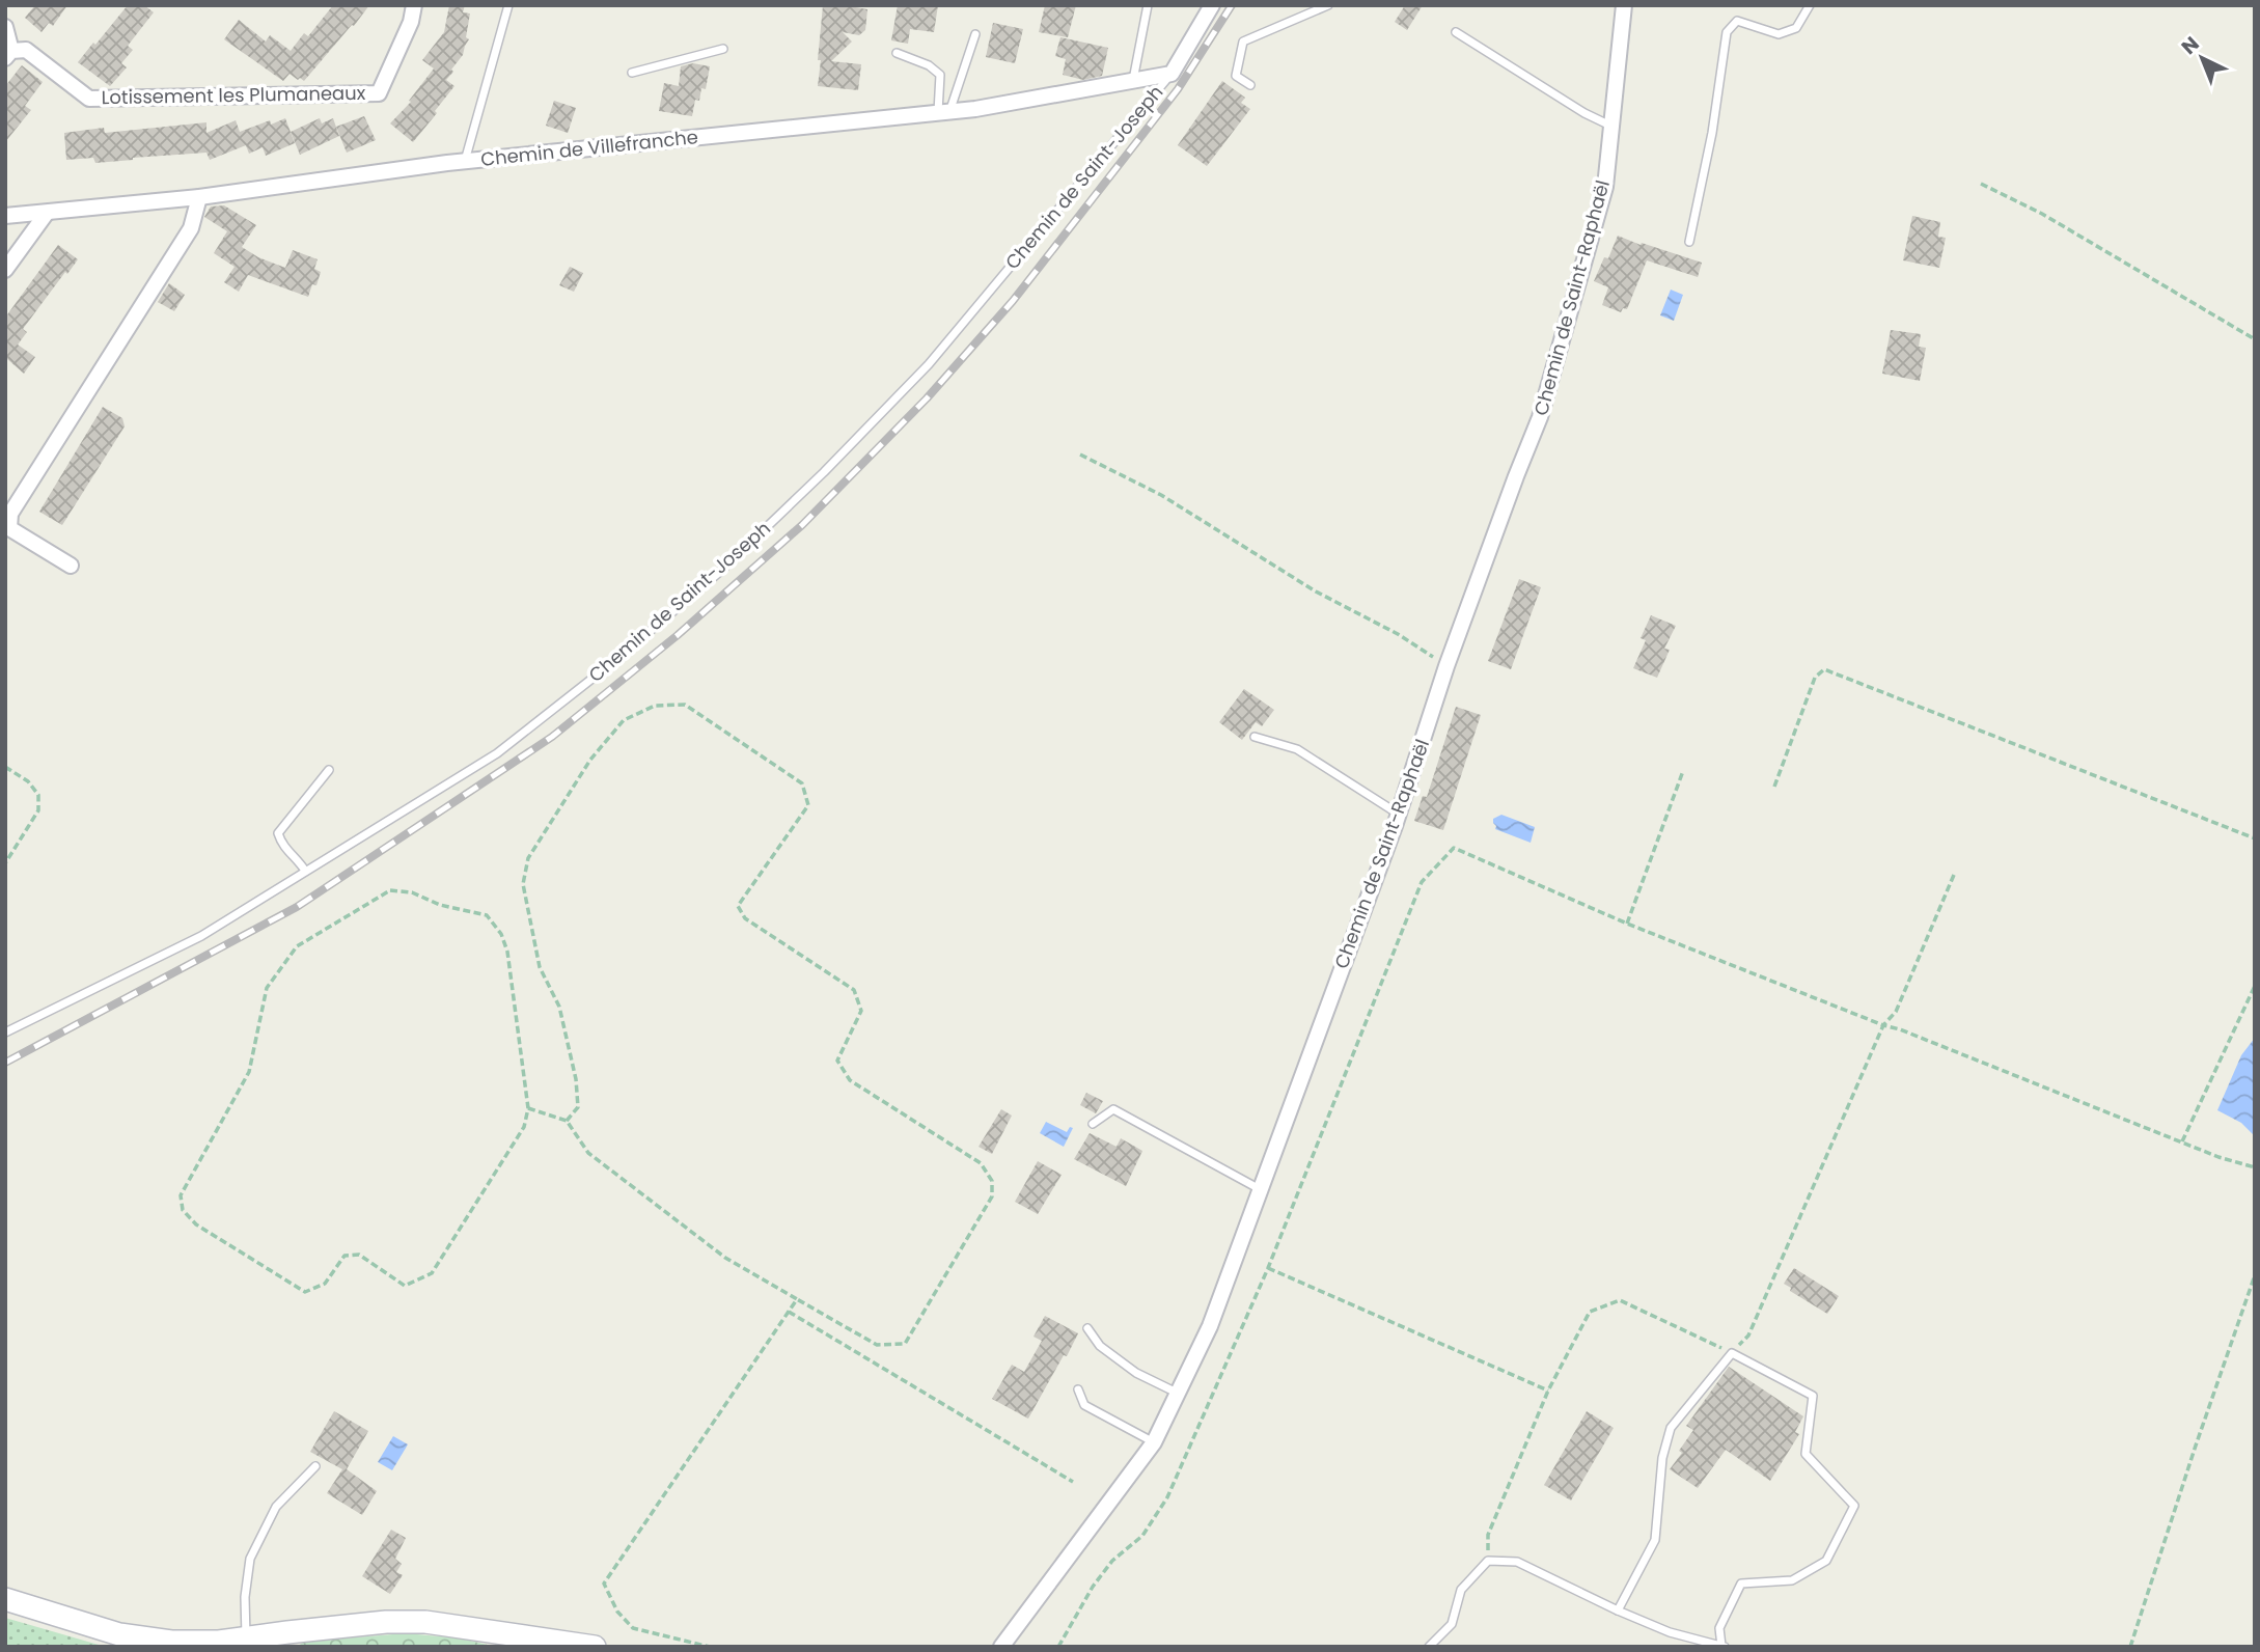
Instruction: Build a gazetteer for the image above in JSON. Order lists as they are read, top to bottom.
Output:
{
  "streets": {
    "street": [
      "Lotissement les Plumaneaux",
      "Chemin de Villefranche",
      "Chemin de Saint-Joseph",
      "Chemin de Saint-Raphaël"
    ]
  },
  "crossings": [
    ["Chemin de Villefranche", "Chemin de Saint-Joseph"]
  ],
  "north": "top left"
}
